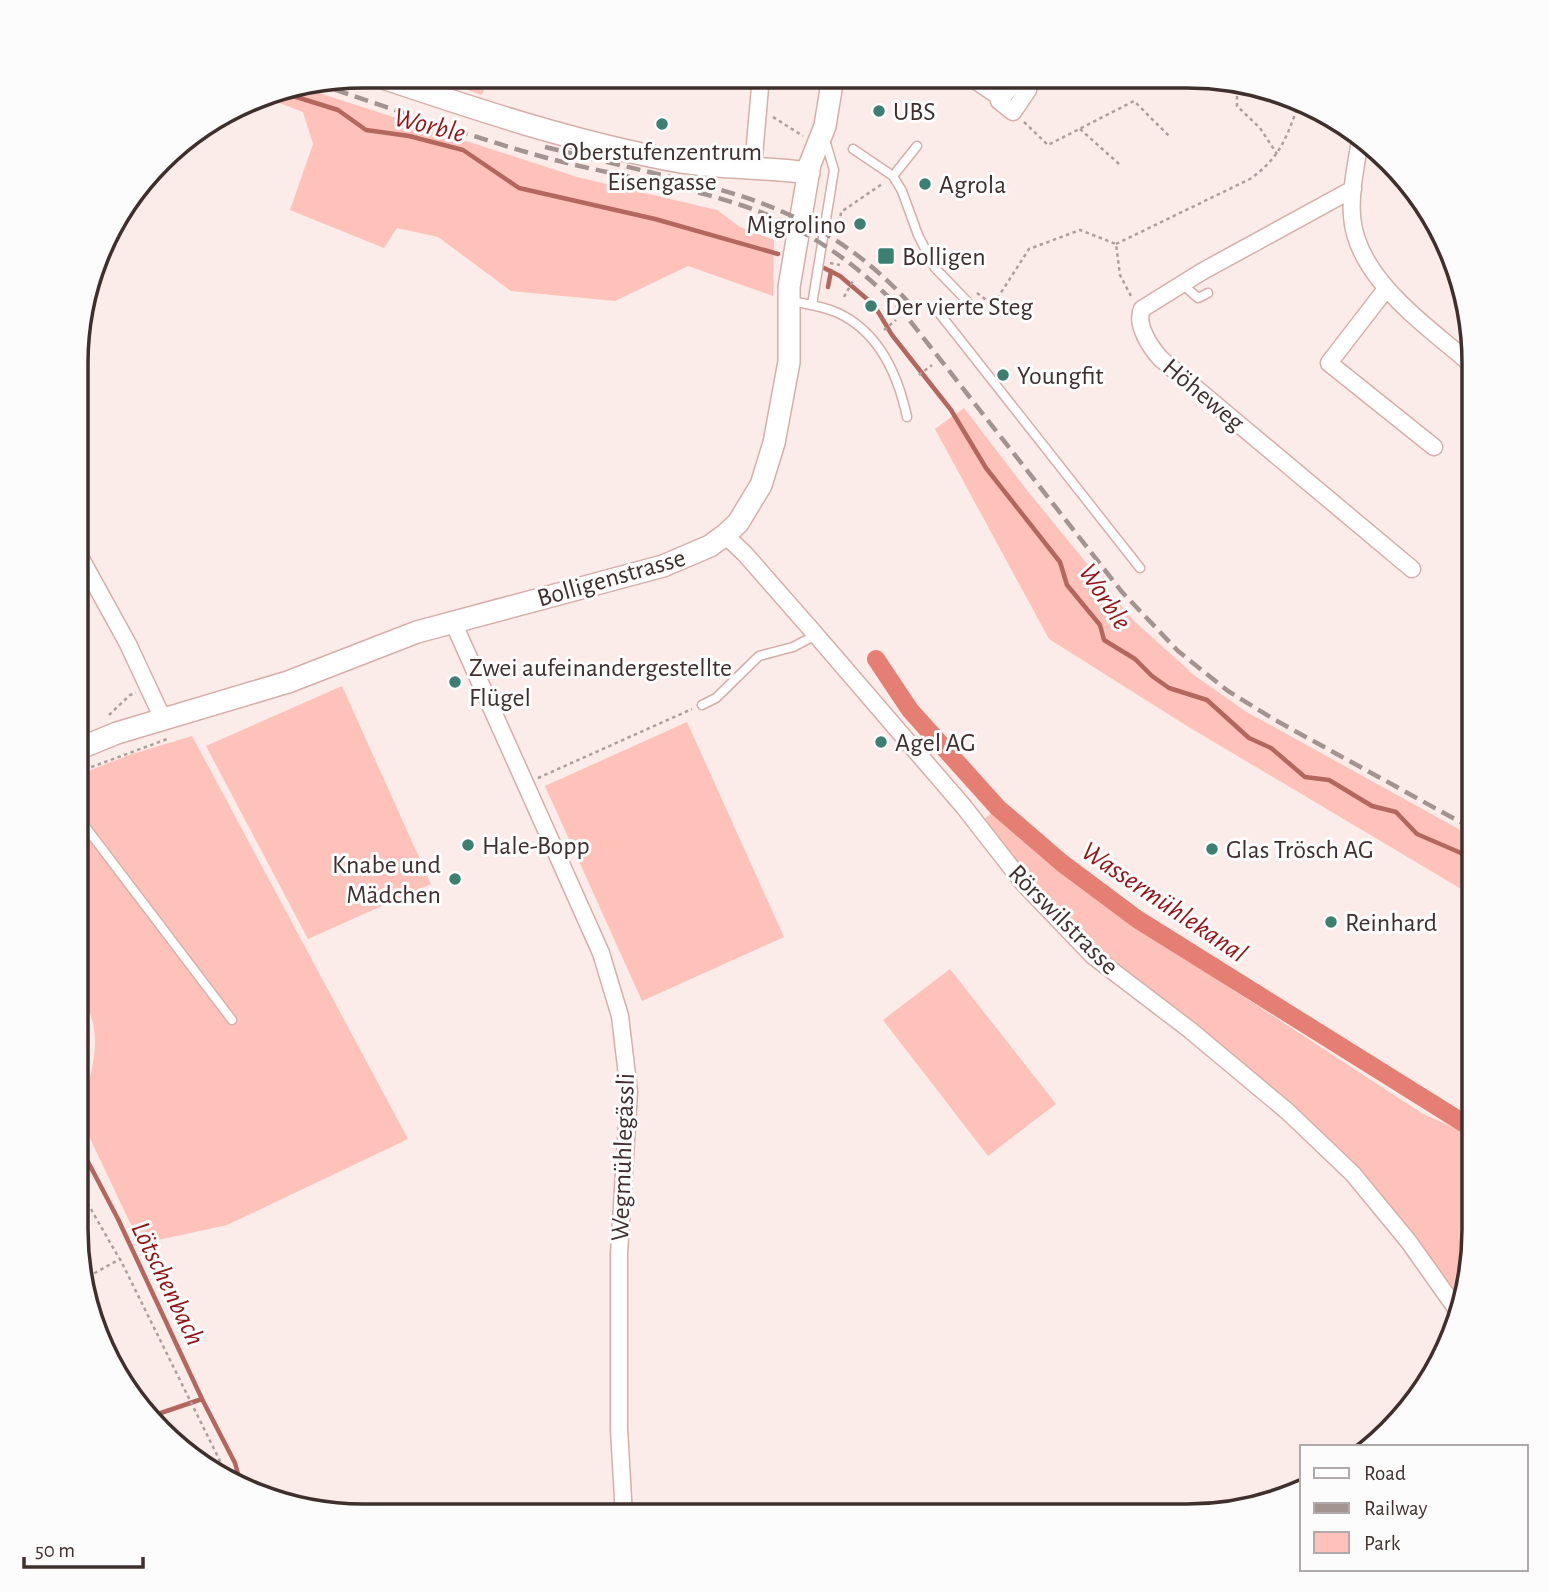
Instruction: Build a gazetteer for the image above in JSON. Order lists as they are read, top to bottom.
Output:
{
  "streets": {
    "main road": ["Bolligenstrasse"],
    "street": ["Höheweg", "Rörswilstrasse", "Wegmühlegässli"]
  },
  "crossings": [
    ["Bolligenstrasse", "Rörswilstrasse"],
    ["Bolligenstrasse", "Wegmühlegässli"]
  ],
  "water": ["Worble", "Wassermühlekanal", "Lötschenbach"],
  "places": {
    "other": [
      "UBS",
      "Oberstufenzentrum Eisengasse",
      "Agrola",
      "Migrolino",
      "Der vierte Steg",
      "Youngfit",
      "Zwei aufeinandergestellte Flügel",
      "Agel AG",
      "Hale-Bopp",
      "Glas Trösch AG",
      "Knabe und Mädchen",
      "Reinhard"
    ],
    "transit": ["Bolligen"]
  },
  "legend": ["Road", "Railway", "Park"],
  "scale_bar": "50 m"
}
